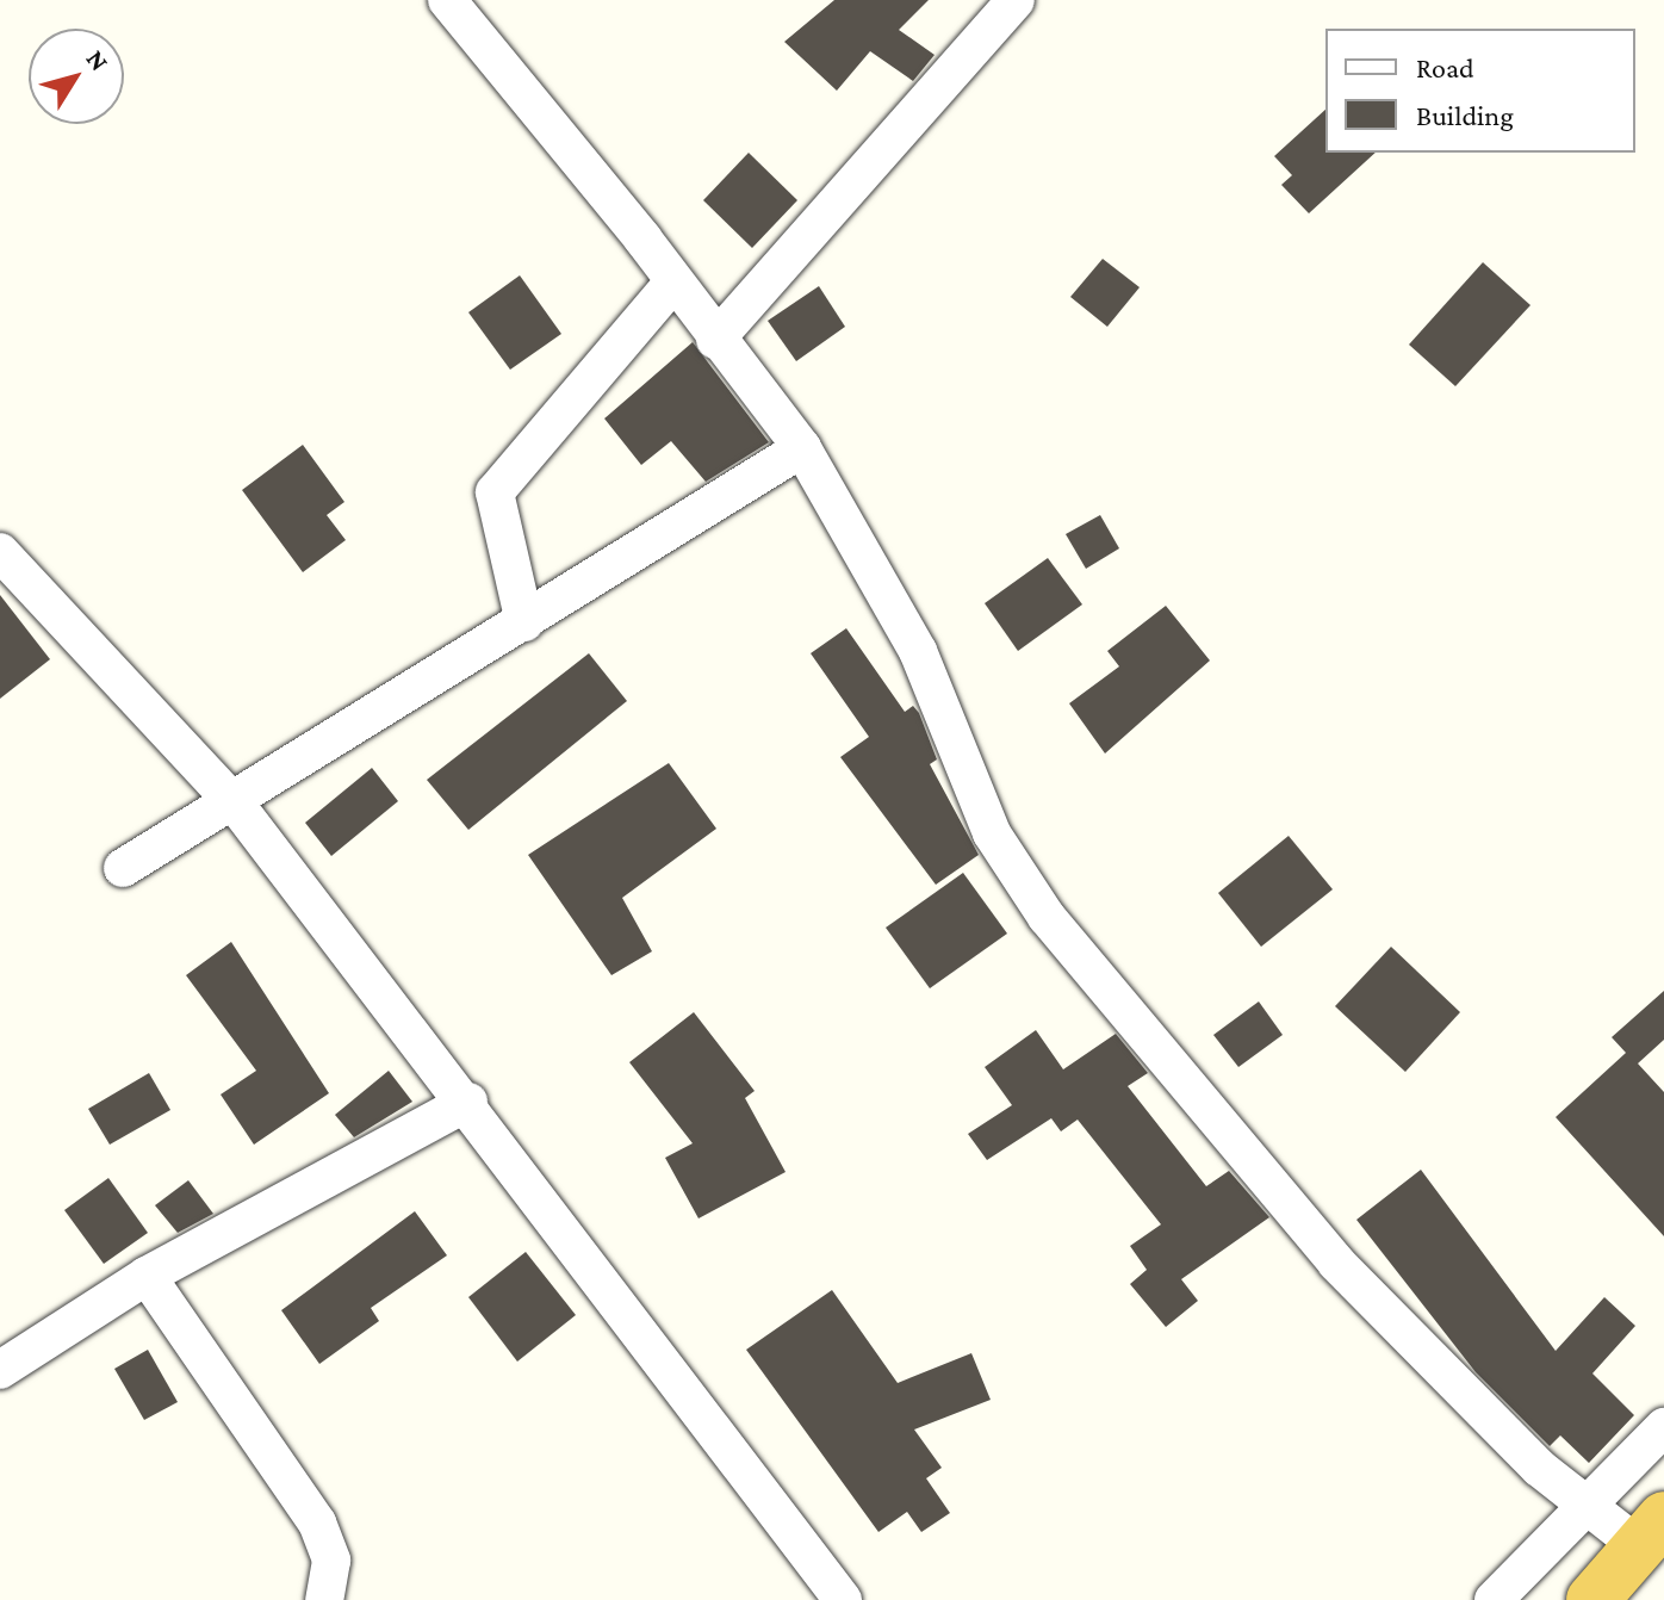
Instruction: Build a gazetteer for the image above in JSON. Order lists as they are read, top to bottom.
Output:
{
  "legend": ["Road", "Building"],
  "north": "top right"
}
